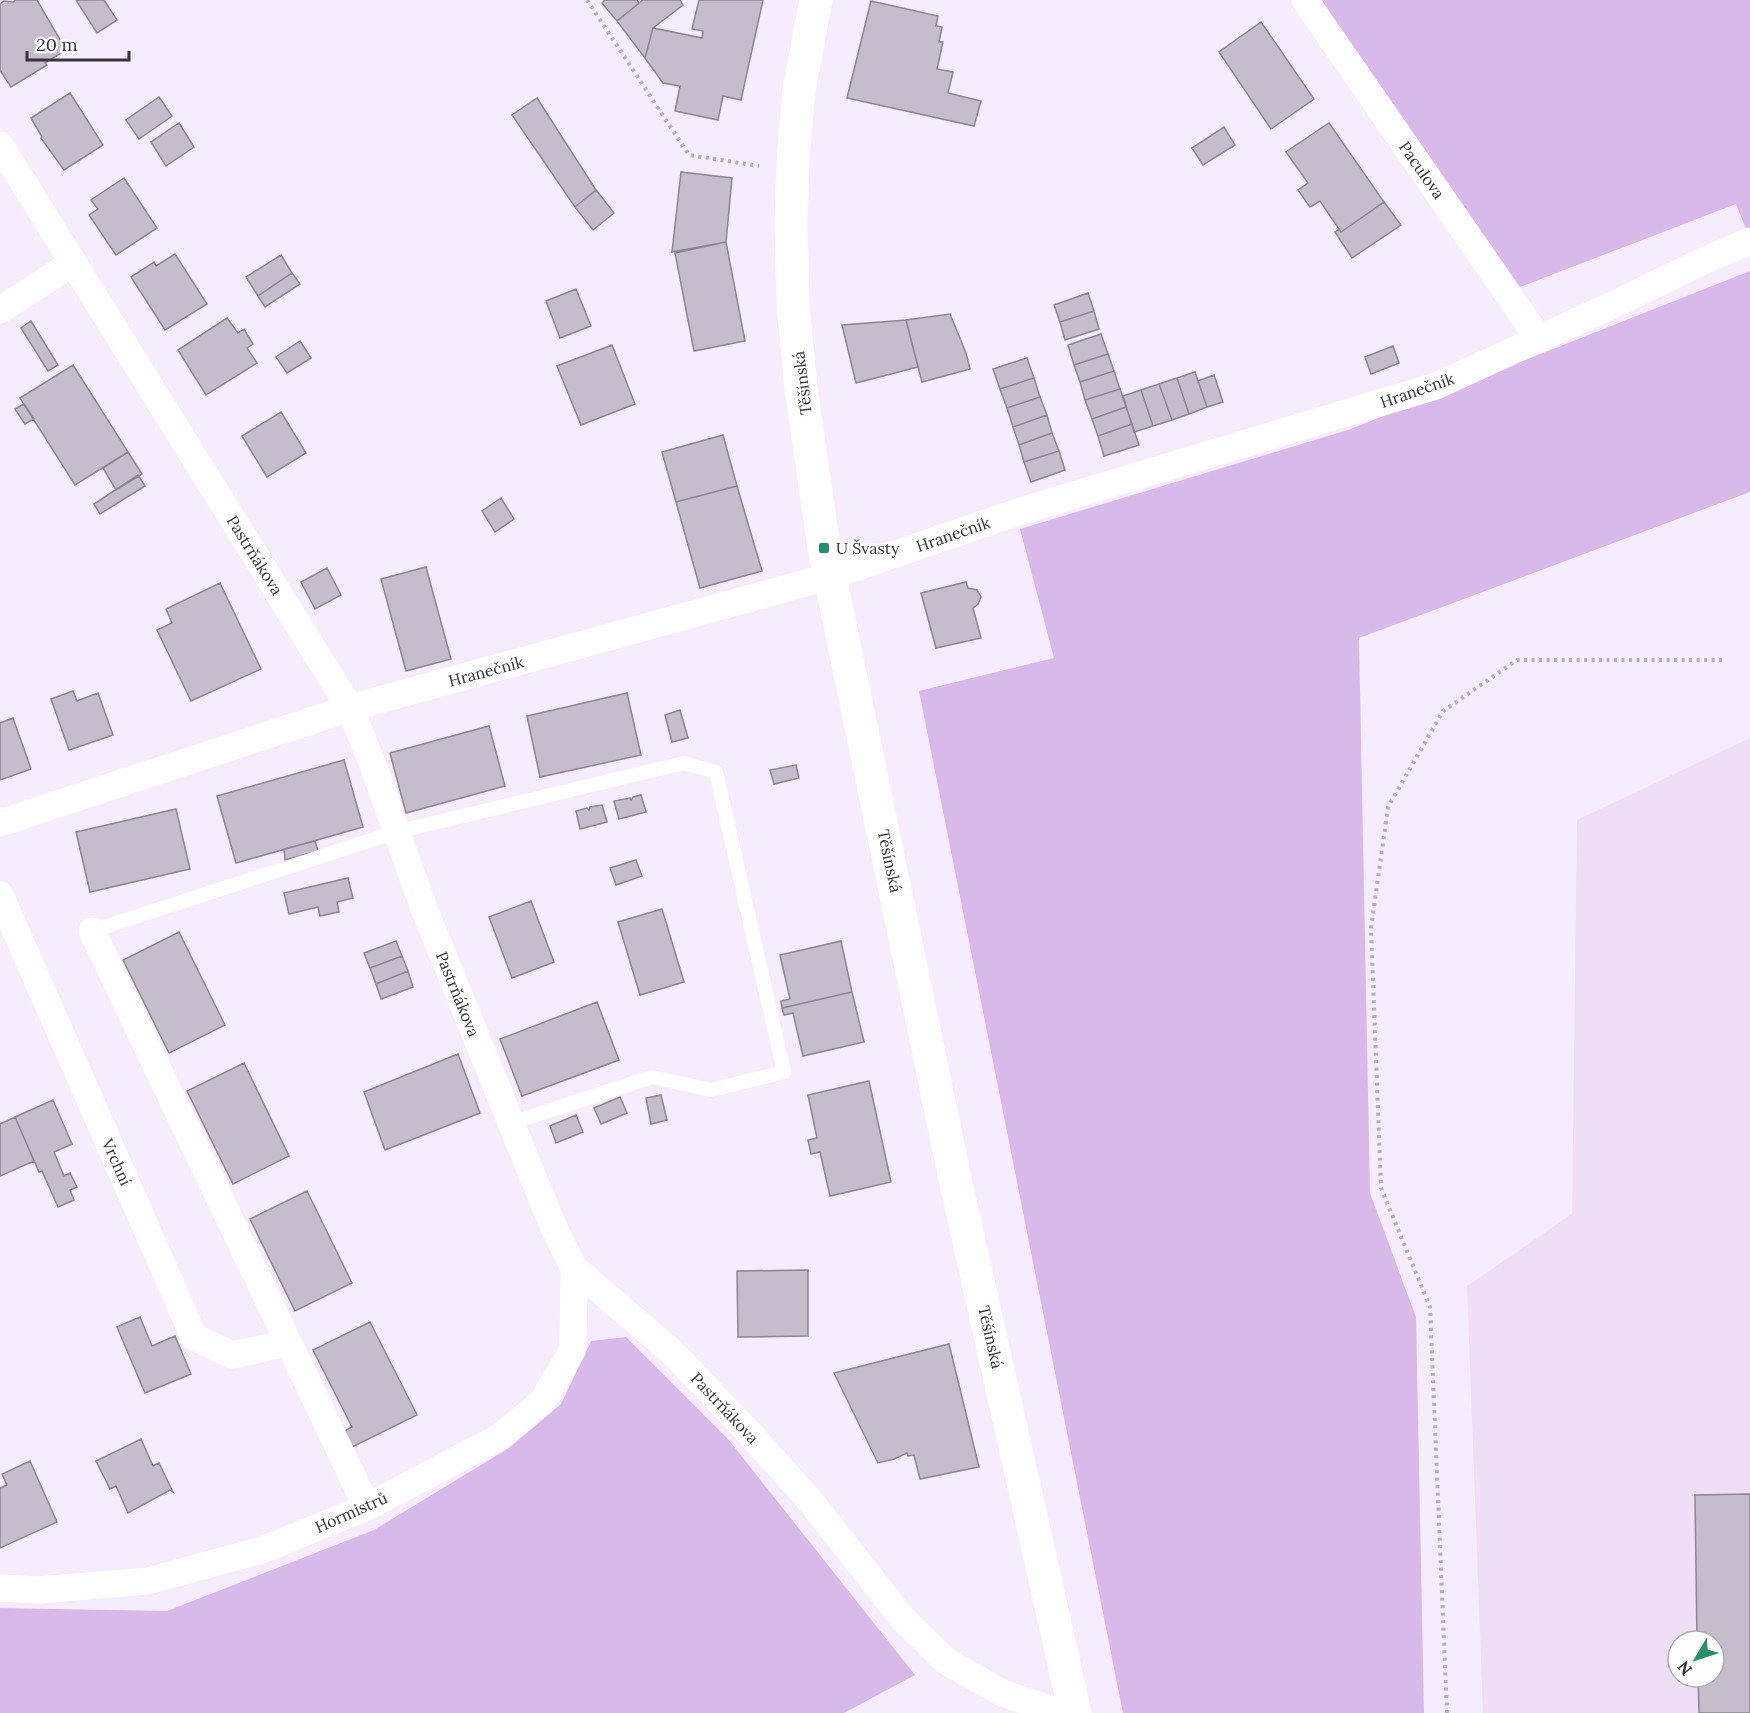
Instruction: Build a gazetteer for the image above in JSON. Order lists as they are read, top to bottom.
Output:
{
  "streets": {
    "main road": ["Těšínská"],
    "street": [
      "Paculova",
      "Hranečník",
      "Pastrňákova",
      "Vrchní",
      "Hormistrů"
    ]
  },
  "crossings": [
    ["Paculova", "Hranečník"],
    ["Těšínská", "Hranečník"],
    ["Hranečník", "Pastrňákova"],
    ["Pastrňákova", "Hormistrů"]
  ],
  "places": {
    "transit": ["U Švasty"]
  },
  "scale_bar": "20 m",
  "north": "bottom left"
}
